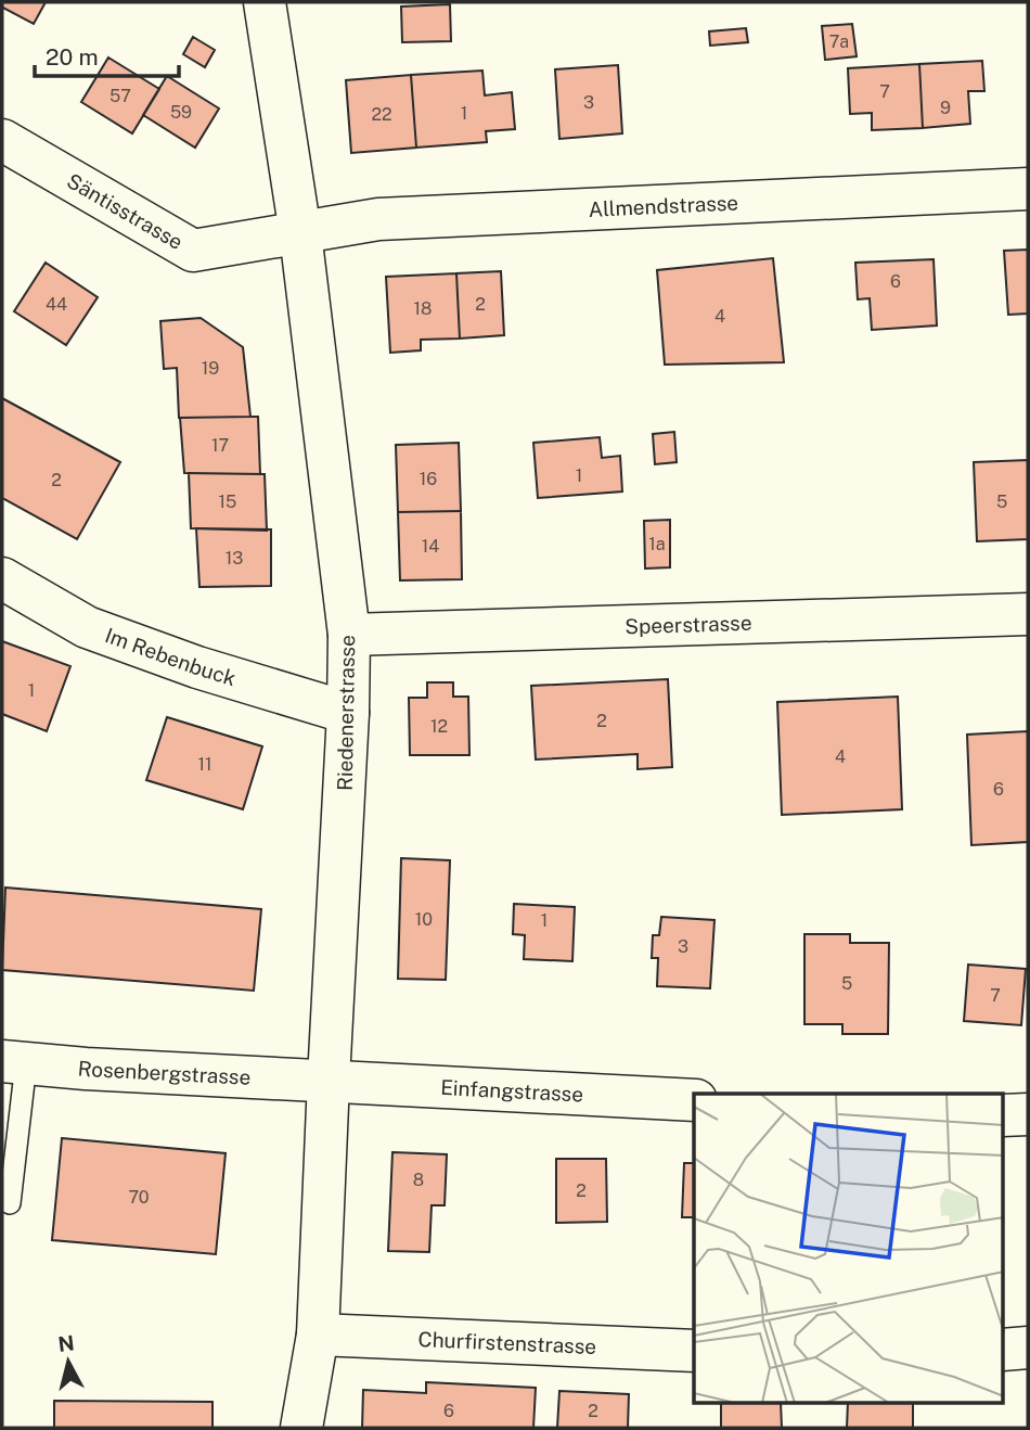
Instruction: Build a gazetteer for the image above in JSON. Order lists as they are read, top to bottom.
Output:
{
  "streets": {
    "street": [
      "Allmendstrasse",
      "Säntisstrasse",
      "Speerstrasse",
      "Im Rebenbuck",
      "Riedenerstrasse",
      "Rosenbergstrasse",
      "Einfangstrasse",
      "Churfirstenstrasse"
    ]
  },
  "crossings": [
    ["Allmendstrasse", "Säntisstrasse"],
    ["Allmendstrasse", "Riedenerstrasse"],
    ["Säntisstrasse", "Riedenerstrasse"],
    ["Speerstrasse", "Riedenerstrasse"],
    ["Im Rebenbuck", "Riedenerstrasse"],
    ["Riedenerstrasse", "Rosenbergstrasse"],
    ["Riedenerstrasse", "Einfangstrasse"],
    ["Riedenerstrasse", "Churfirstenstrasse"],
    ["Rosenbergstrasse", "Einfangstrasse"]
  ],
  "house_numbers": [
    "7a",
    "7",
    "57",
    "3",
    "9",
    "59",
    "1",
    "22",
    "6",
    "44",
    "2",
    "18",
    "4",
    "19",
    "17",
    "1",
    "16",
    "2",
    "15",
    "5",
    "1a",
    "14",
    "13",
    "1",
    "2",
    "12",
    "4",
    "11",
    "6",
    "10",
    "1",
    "3",
    "5",
    "7",
    "8",
    "2",
    "70",
    "6",
    "2"
  ],
  "scale_bar": "20 m",
  "north": "top"
}
